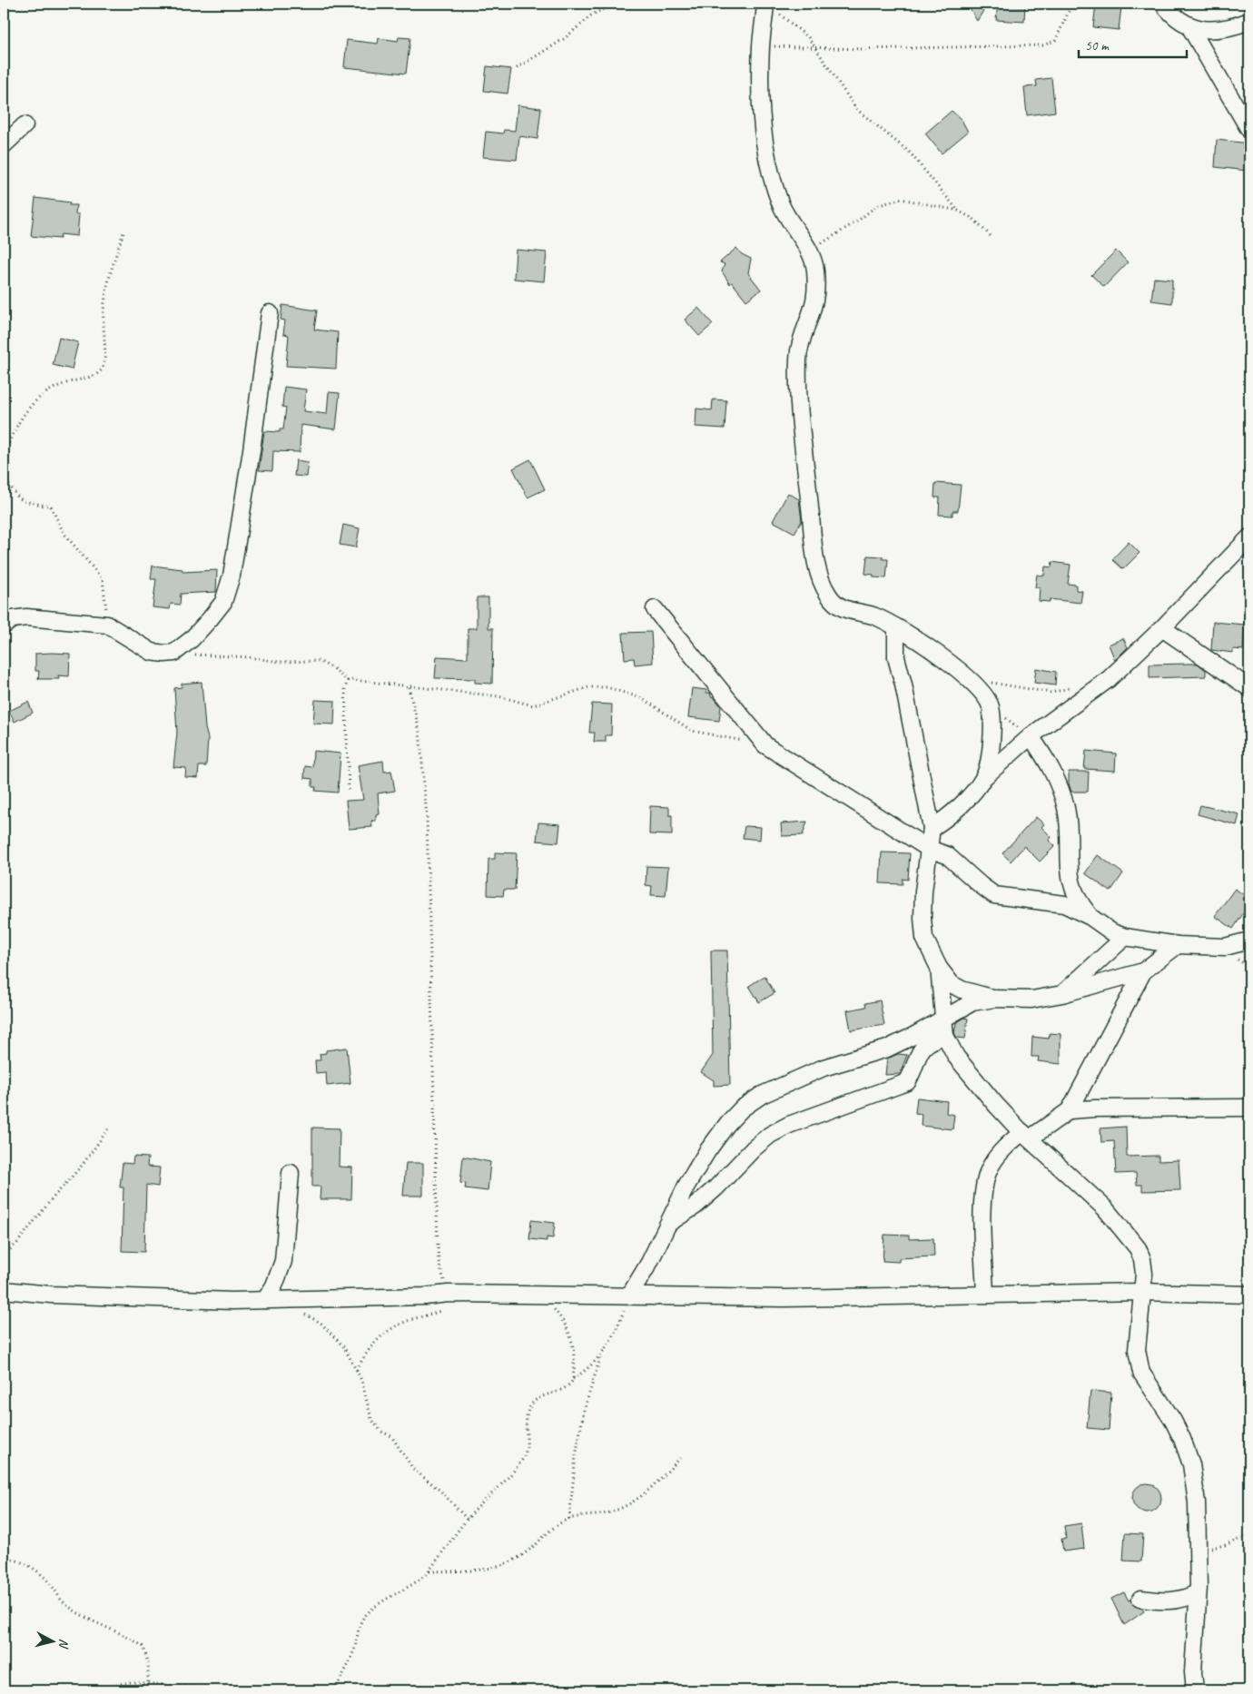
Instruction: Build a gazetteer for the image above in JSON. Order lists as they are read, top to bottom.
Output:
{
  "scale_bar": "50 m",
  "north": "right"
}
